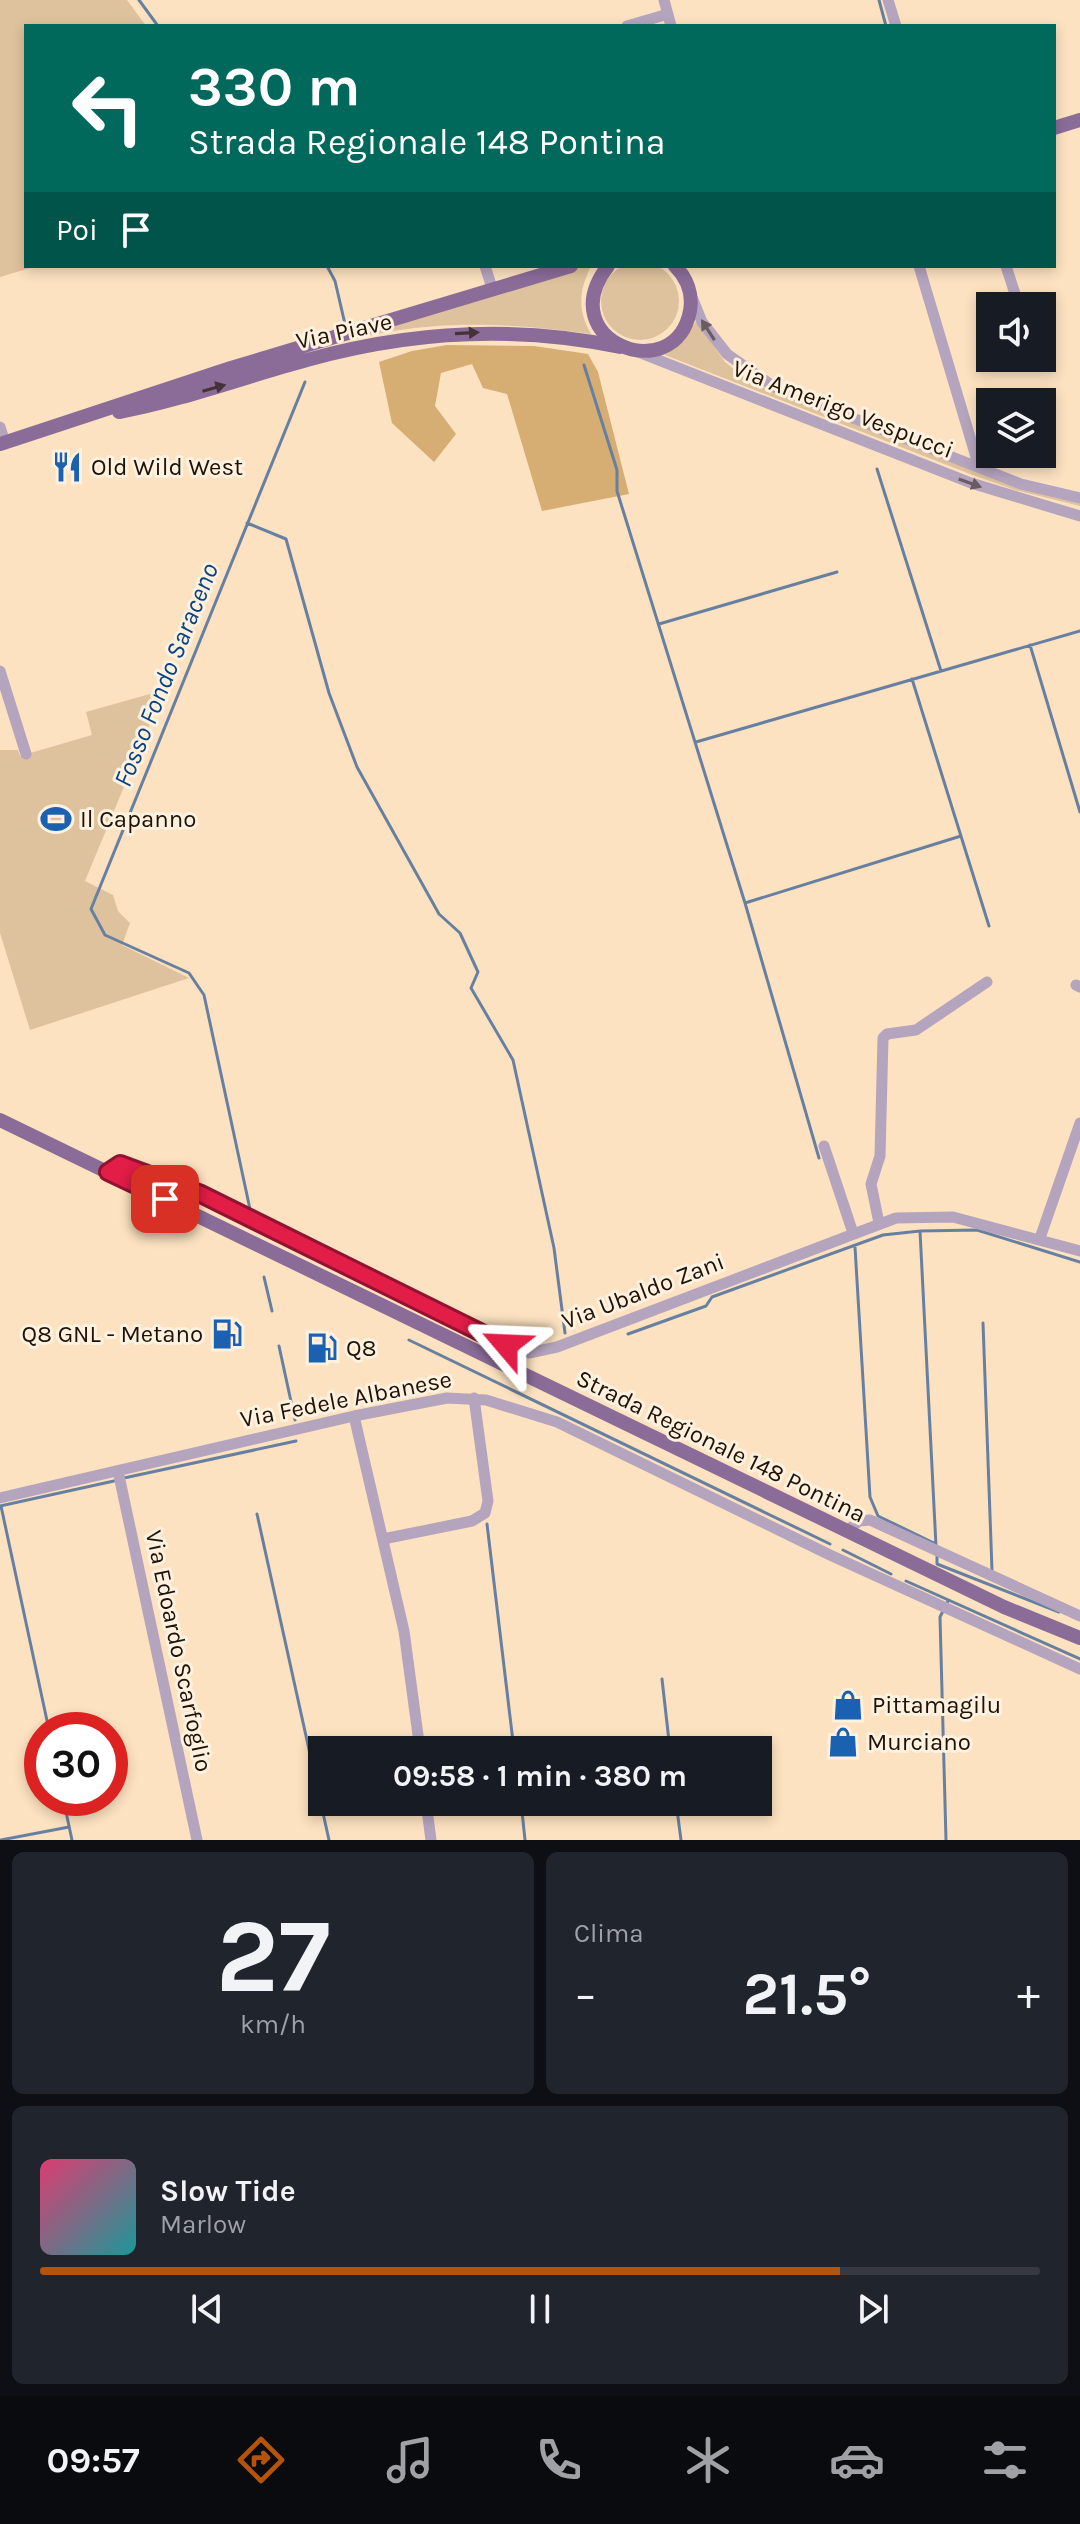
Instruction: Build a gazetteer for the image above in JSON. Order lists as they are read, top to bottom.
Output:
{
  "streets": {
    "main road": ["Via Piave", "Strada Regionale 148 Pontina"],
    "street": [
      "Via Amerigo Vespucci",
      "Via Ubaldo Zani",
      "Via Fedele Albanese",
      "Via Edoardo Scarfoglio"
    ]
  },
  "crossings": [
    ["Via Piave", "Via Amerigo Vespucci"],
    ["Via Ubaldo Zani", "Strada Regionale 148 Pontina"],
    ["Via Fedele Albanese", "Via Edoardo Scarfoglio"]
  ],
  "water": ["Fosso Fondo Saraceno"],
  "places": {
    "restaurant": ["Old Wild West"],
    "sports": ["Il Capanno"],
    "fuel station": ["Q8 GNL - Metano", "Q8"],
    "shop": ["Pittamagilu", "Murciano"]
  },
  "page": {
    "turn": ["330 m", "Strada Regionale 148 Pontina"],
    "then": "Poi",
    "limit": "30",
    "trip": "09:58 · 1 min · 380 m",
    "tile": [
      ["27", "km/h"],
      "Clima"
    ],
    "heat": ["−", "21.5°", "+"],
    "song": ["Slow Tide", "Marlow"],
    "tabs": "09:57"
  }
}
